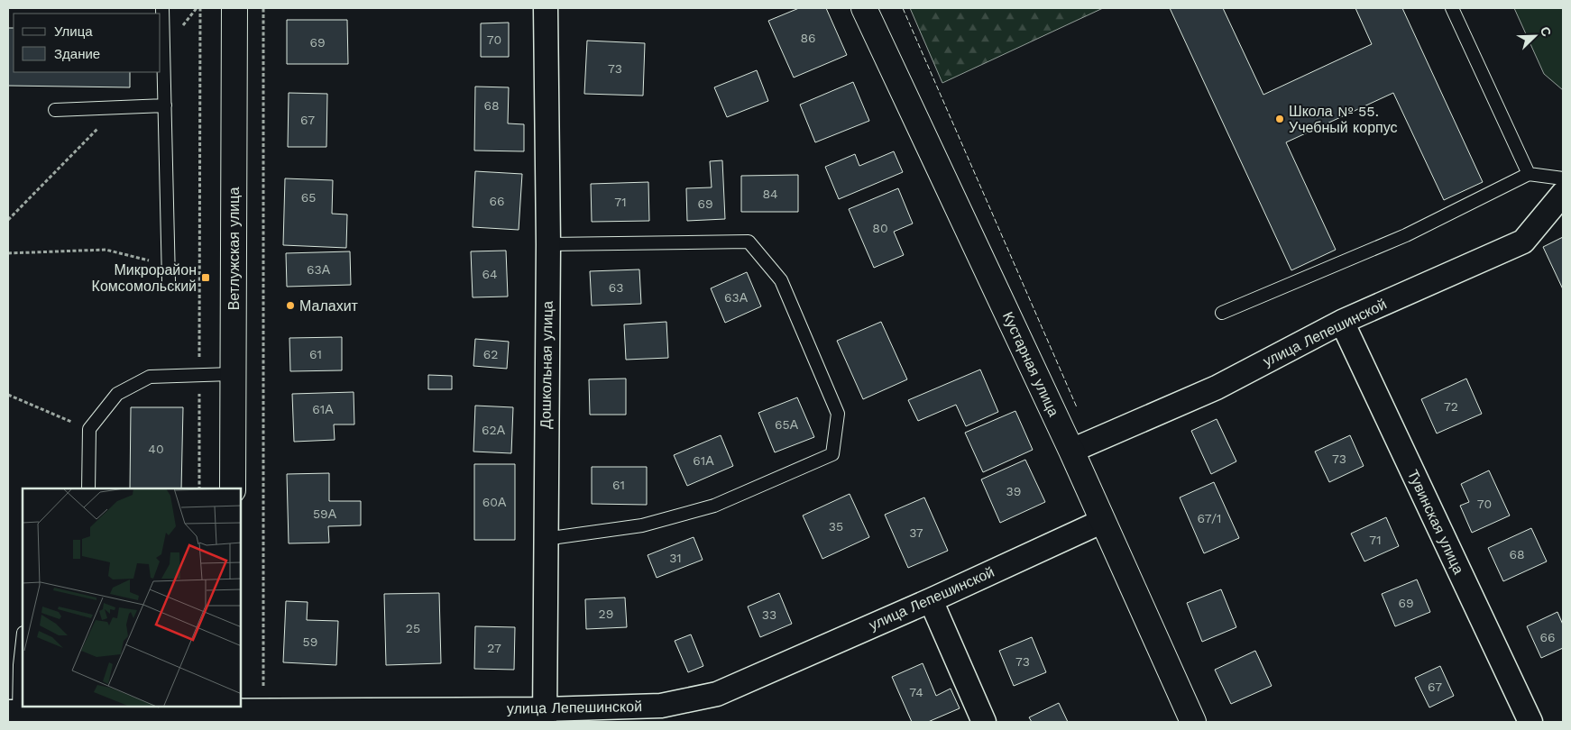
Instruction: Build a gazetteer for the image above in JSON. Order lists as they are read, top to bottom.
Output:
{
  "streets": {
    "street": [
      "Ветлужская улица",
      "улица Лепешинской",
      "Кустарная улица",
      "Дошкольная улица",
      "Тувинская улица"
    ]
  },
  "crossings": [
    ["улица Лепешинской", "Кустарная улица"],
    ["улица Лепешинской", "Дошкольная улица"],
    ["улица Лепешинской", "Тувинская улица"]
  ],
  "places": {
    "other": ["Школа № 55. Учебный корпус", "Малахит"],
    "transit": ["Микрорайон Комсомольский"]
  },
  "house_numbers": [
    "86",
    "70",
    "69",
    "73",
    "68",
    "67",
    "84",
    "65",
    "66",
    "71",
    "69",
    "80",
    "63А",
    "64",
    "63",
    "63А",
    "61",
    "62",
    "72",
    "61А",
    "65А",
    "62А",
    "40",
    "73",
    "61А",
    "61",
    "39",
    "60А",
    "70",
    "59А",
    "67/1",
    "35",
    "37",
    "71",
    "68",
    "31",
    "69",
    "29",
    "33",
    "25",
    "66",
    "59",
    "27",
    "73",
    "67",
    "74"
  ],
  "legend": ["Улица", "Здание"],
  "north": "top right"
}
